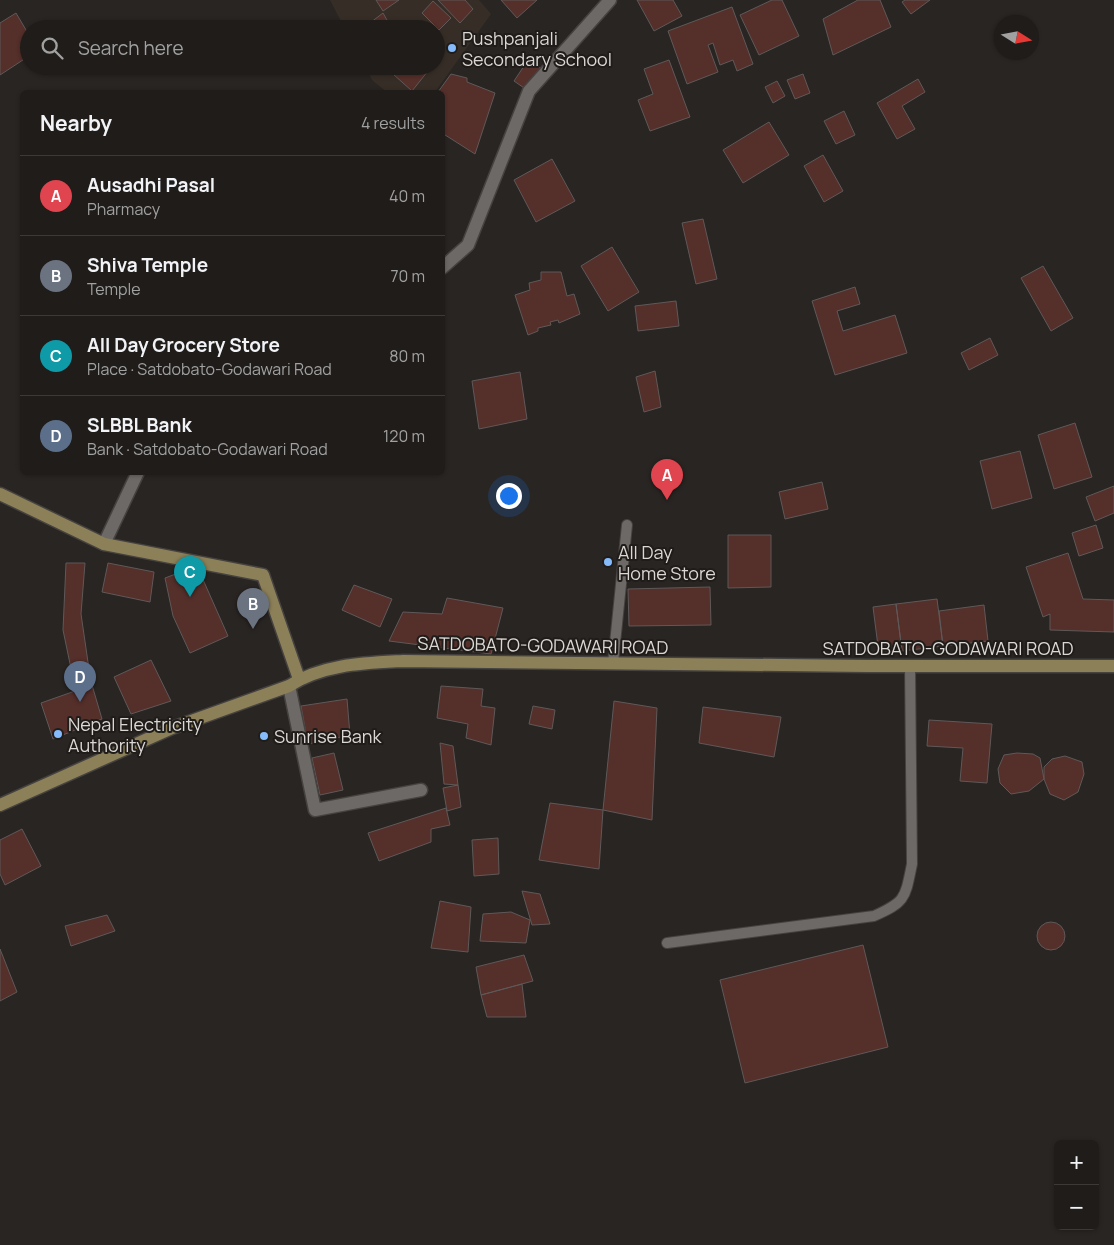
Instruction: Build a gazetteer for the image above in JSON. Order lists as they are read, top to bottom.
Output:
{
  "streets": {
    "street": ["SATDOBATO-GODAWARI ROAD"]
  },
  "places": [
    "Pushpanjali Secondary School",
    "All Day Home Store",
    "Nepal Electricity Authority",
    "Sunrise Bank"
  ],
  "north": "right",
  "page": {
    "search": "Search here",
    "heading": ["Nearby", "4 results"],
    "list": [
      {
        "mark": "A",
        "name": "Ausadhi Pasal",
        "note": "Pharmacy",
        "value": "40 m"
      },
      {
        "mark": "B",
        "name": "Shiva Temple",
        "note": "Temple",
        "value": "70 m"
      },
      {
        "mark": "C",
        "name": "All Day Grocery Store",
        "note": "Place · Satdobato-Godawari Road",
        "value": "80 m"
      },
      {
        "mark": "D",
        "name": "SLBBL Bank",
        "note": "Bank · Satdobato-Godawari Road",
        "value": "120 m"
      }
    ],
    "pins": [
      "A",
      "C",
      "B",
      "D"
    ],
    "map_buttons": ["+", "−"]
  }
}
